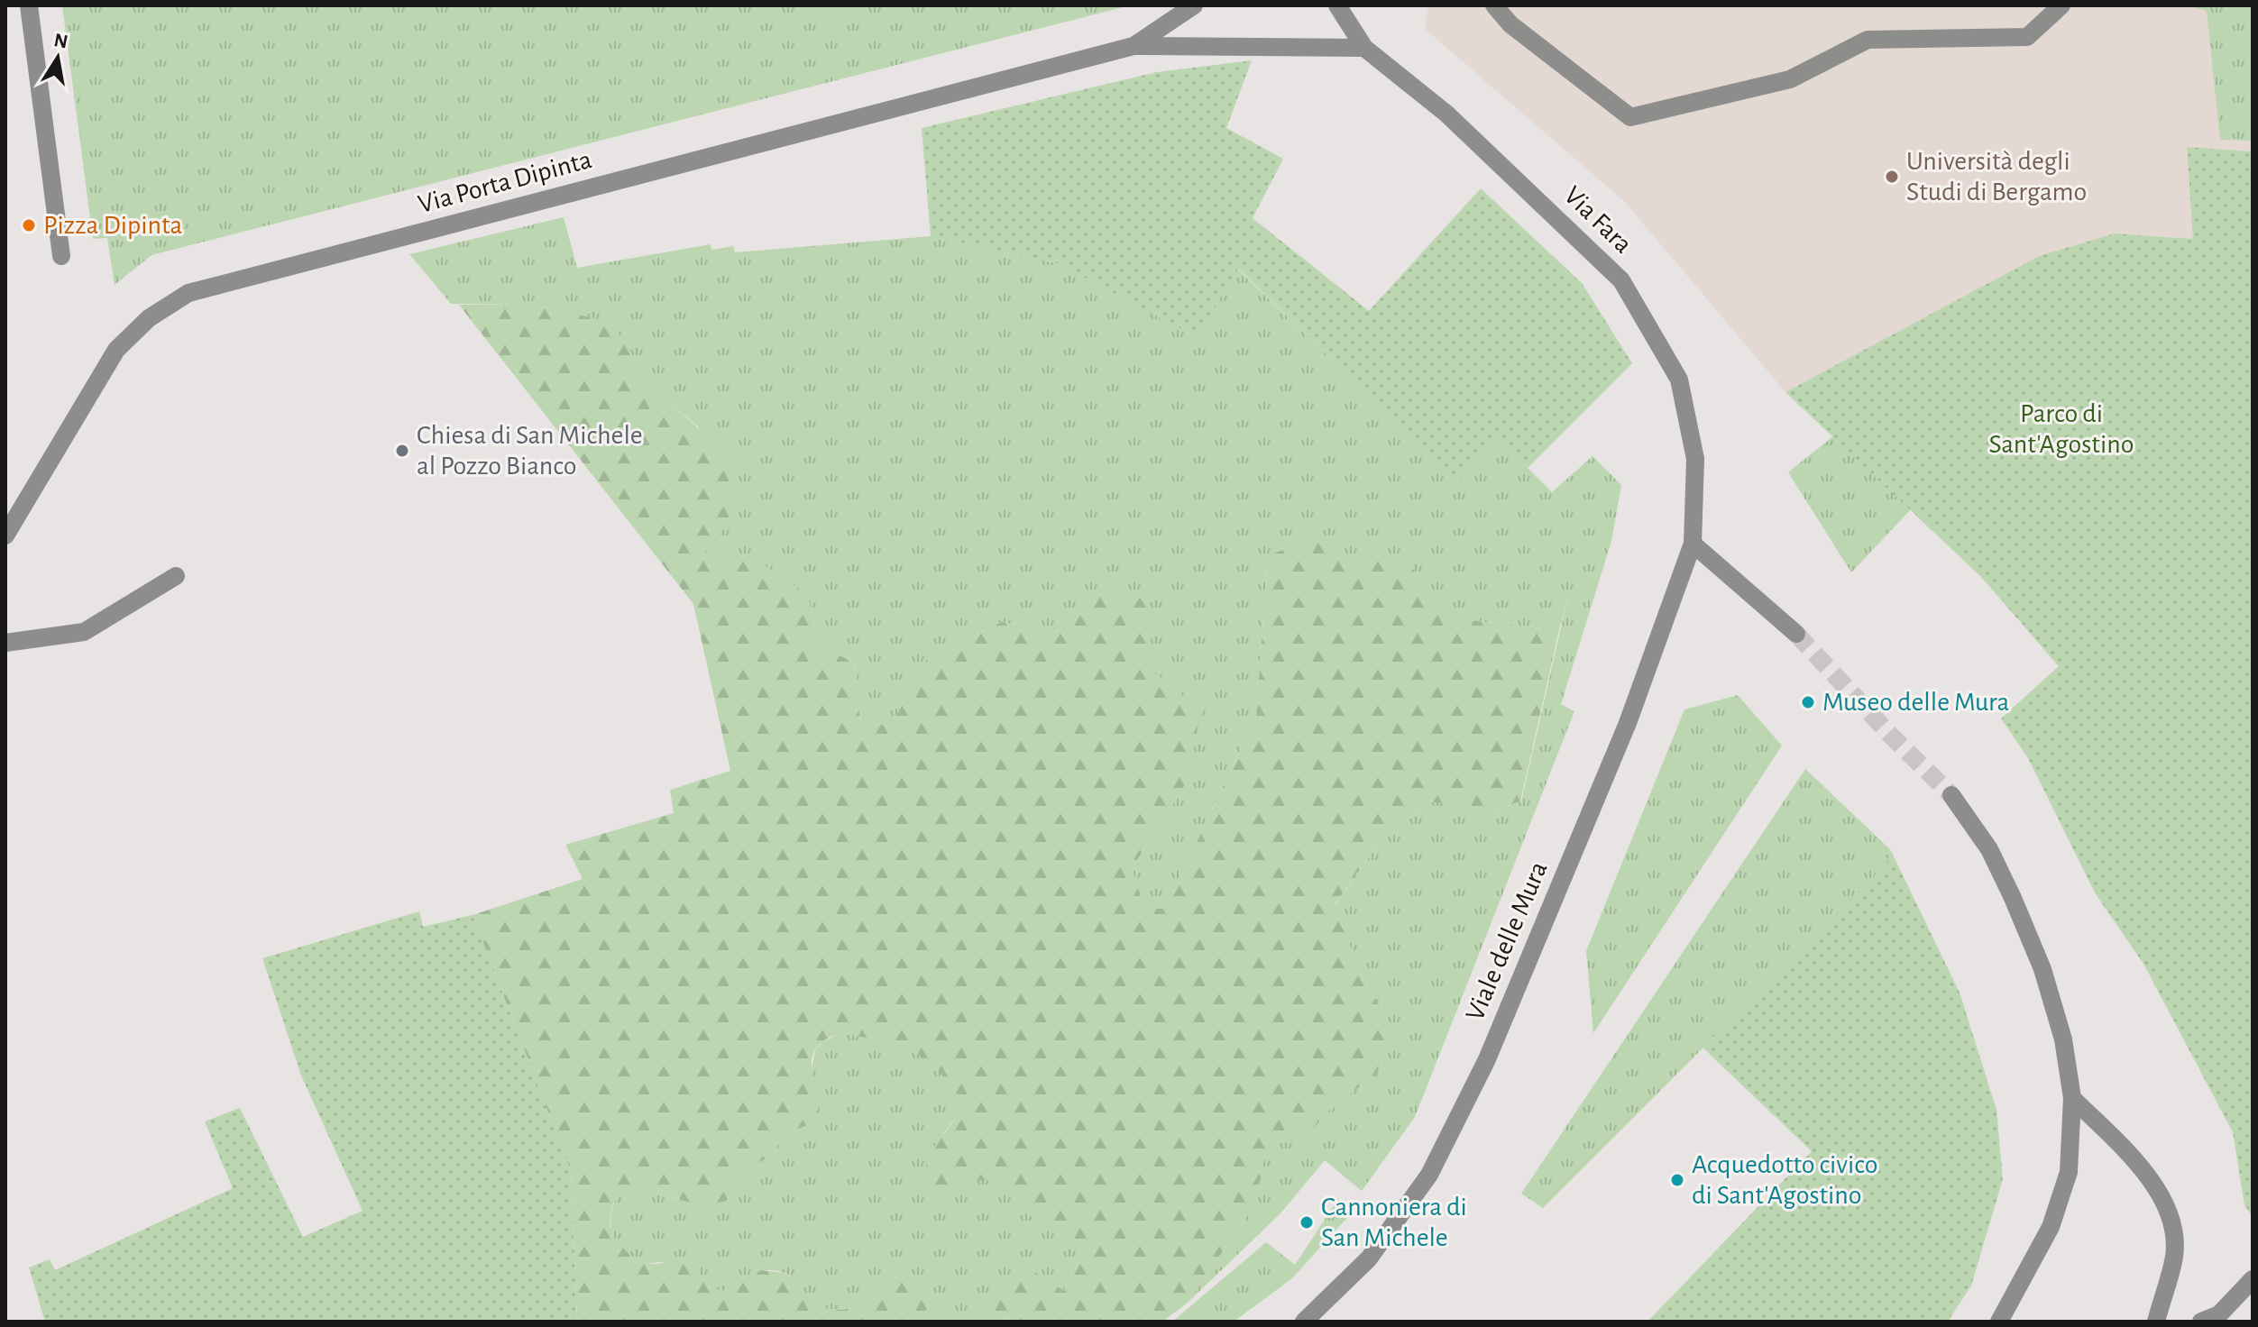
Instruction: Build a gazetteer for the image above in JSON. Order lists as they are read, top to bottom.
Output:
{
  "streets": {
    "street": ["Via Porta Dipinta", "Via Fara", "Viale delle Mura"]
  },
  "crossings": [
    ["Via Porta Dipinta", "Via Fara"],
    ["Via Fara", "Viale delle Mura"]
  ],
  "parks": ["Parco di Sant'Agostino"],
  "places": [
    "Università degli Studi di Bergamo",
    "Pizza Dipinta",
    "Chiesa di San Michele al Pozzo Bianco",
    "Museo delle Mura",
    "Acquedotto civico di Sant'Agostino",
    "Cannoniera di San Michele"
  ],
  "north": "top"
}
